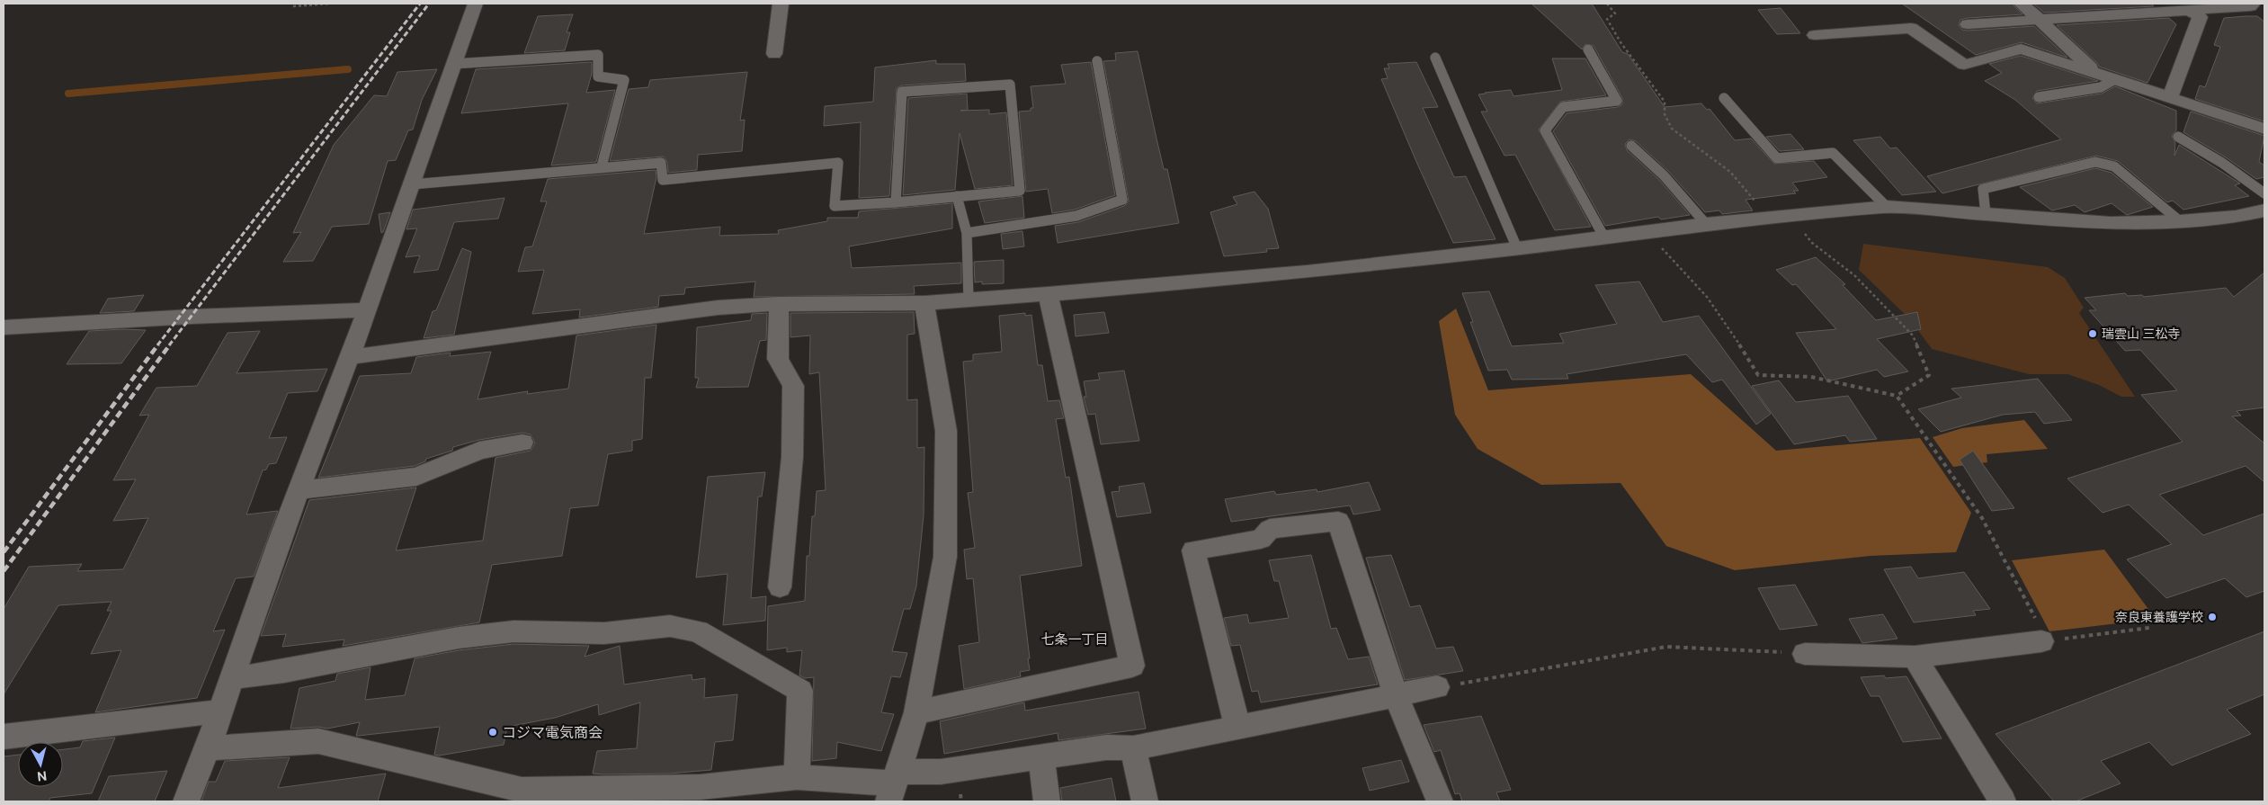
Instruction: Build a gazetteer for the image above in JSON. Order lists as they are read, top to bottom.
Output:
{
  "districts": ["七条一丁目"],
  "places": ["瑞雲山 三松寺", "奈良東養護学校", "コジマ電気商会"],
  "north": "bottom"
}
